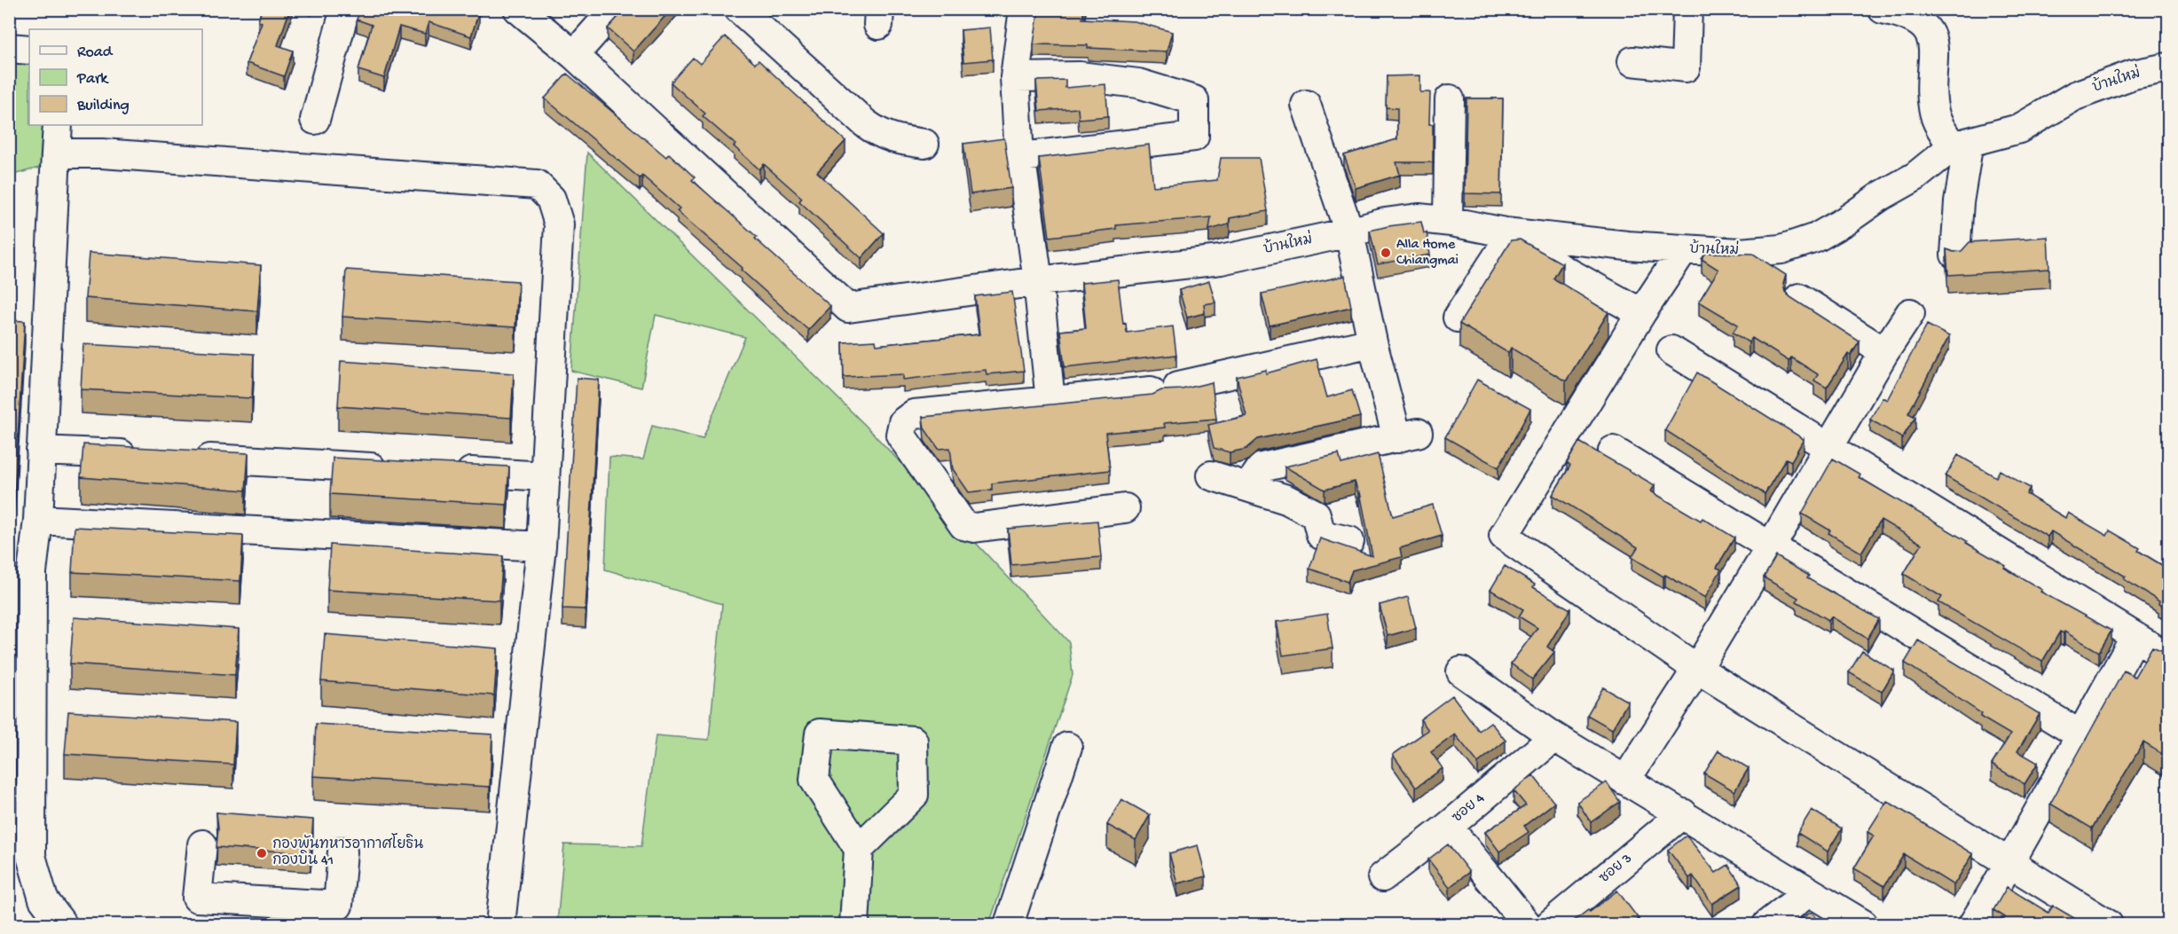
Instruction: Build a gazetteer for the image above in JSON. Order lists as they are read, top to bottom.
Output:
{
  "streets": {
    "street": ["บ้านใหม่", "ซอย 4", "ซอย 3"]
  },
  "places": ["Alla Home Chiangmai", "กองพันทหารอากาศโยธิน กองบิน 41"],
  "legend": ["Road", "Park", "Building"]
}
